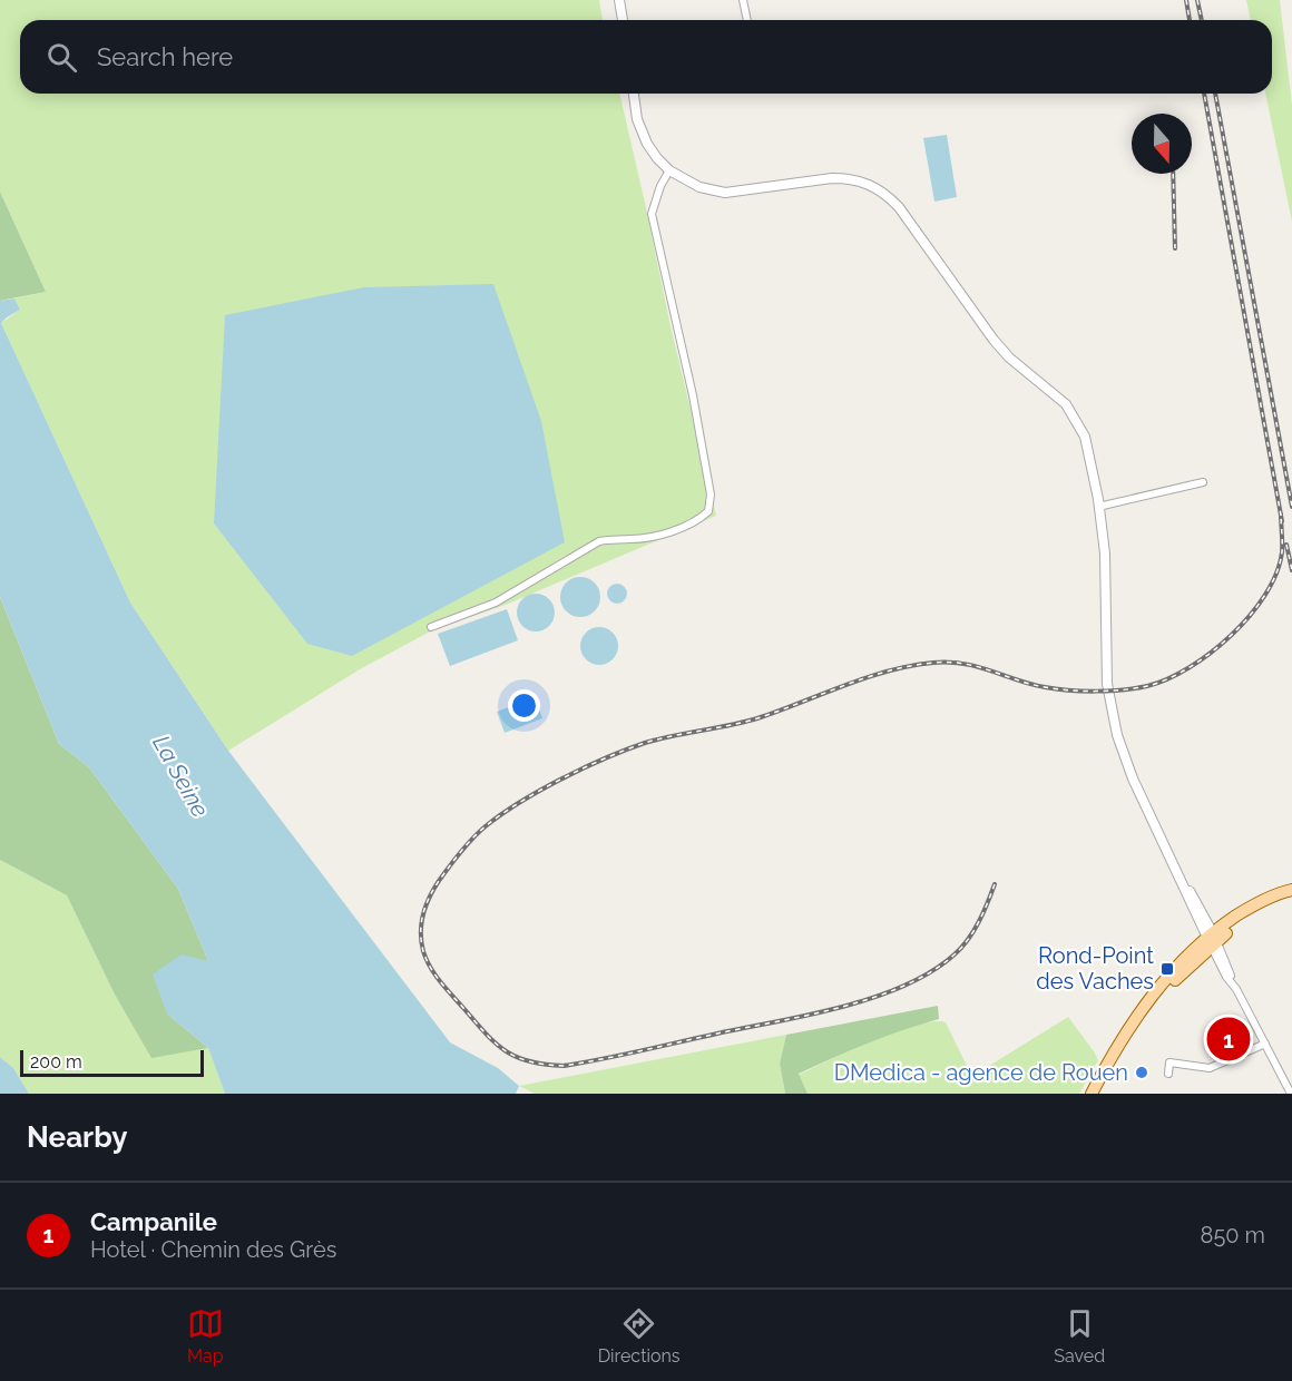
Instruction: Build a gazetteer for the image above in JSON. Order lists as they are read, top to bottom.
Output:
{
  "water": ["La Seine"],
  "places": {
    "transit": ["Rond-Point des Vaches"],
    "other": ["DMedica - agence de Rouen"]
  },
  "scale_bar": "200 m",
  "north": "bottom",
  "page": {
    "search": "Search here",
    "pins": "1",
    "scale": "200 m",
    "heading": "Nearby",
    "list": [
      {
        "mark": "1",
        "name": "Campanile",
        "note": "Hotel · Chemin des Grès",
        "value": "850 m"
      }
    ],
    "nav": ["Map", "Directions", "Saved"]
  }
}
